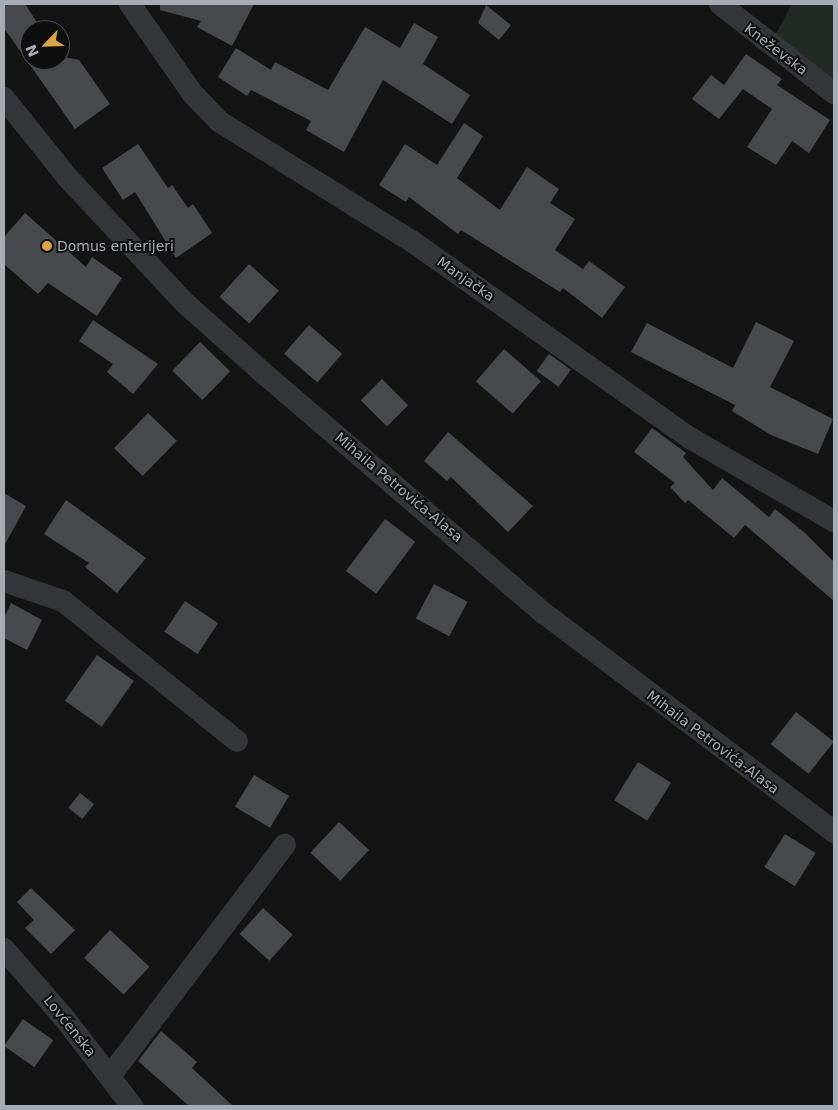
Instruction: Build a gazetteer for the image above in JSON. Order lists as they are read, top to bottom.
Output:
{
  "streets": {
    "street": [
      "Kneževska",
      "Manjačka",
      "Mihaila Petrovića-Alasa",
      "Lovćenska"
    ]
  },
  "places": ["Domus enterijeri"],
  "north": "bottom left"
}
